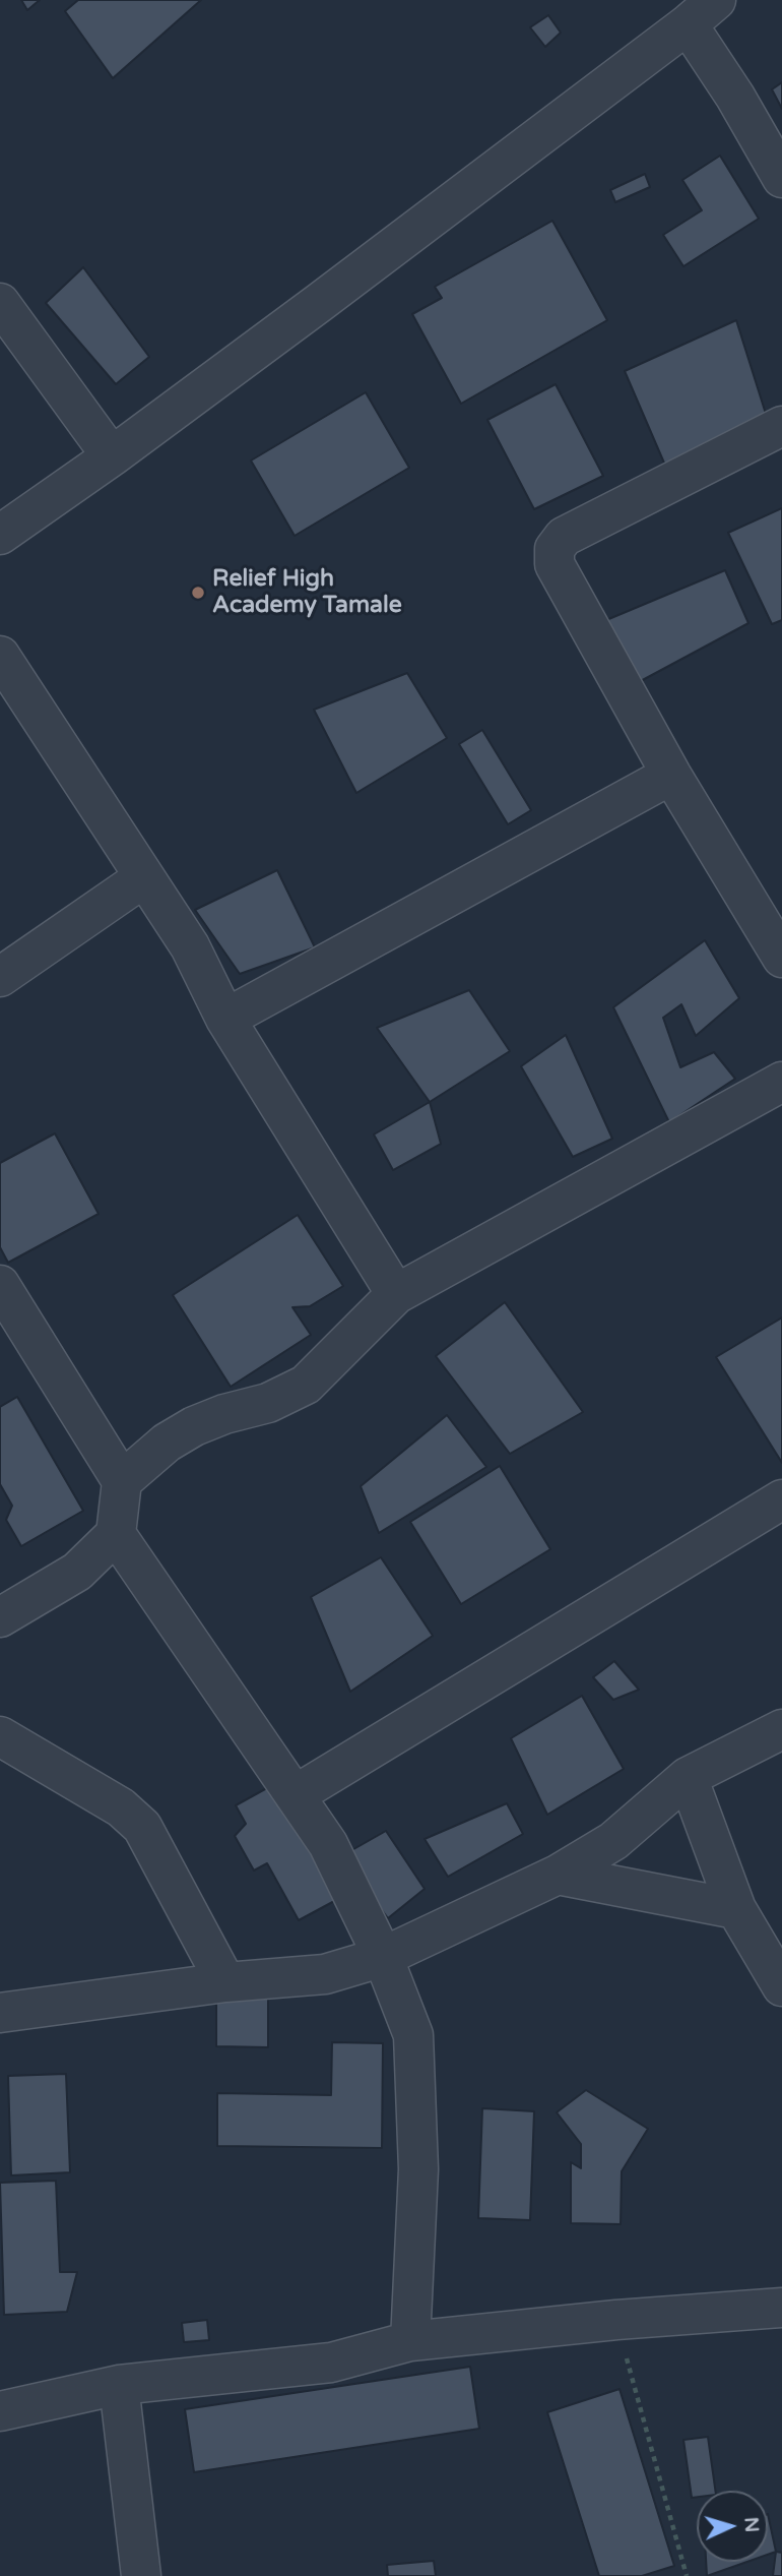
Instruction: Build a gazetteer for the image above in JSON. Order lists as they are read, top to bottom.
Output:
{
  "places": ["Relief High Academy Tamale"],
  "north": "right"
}
